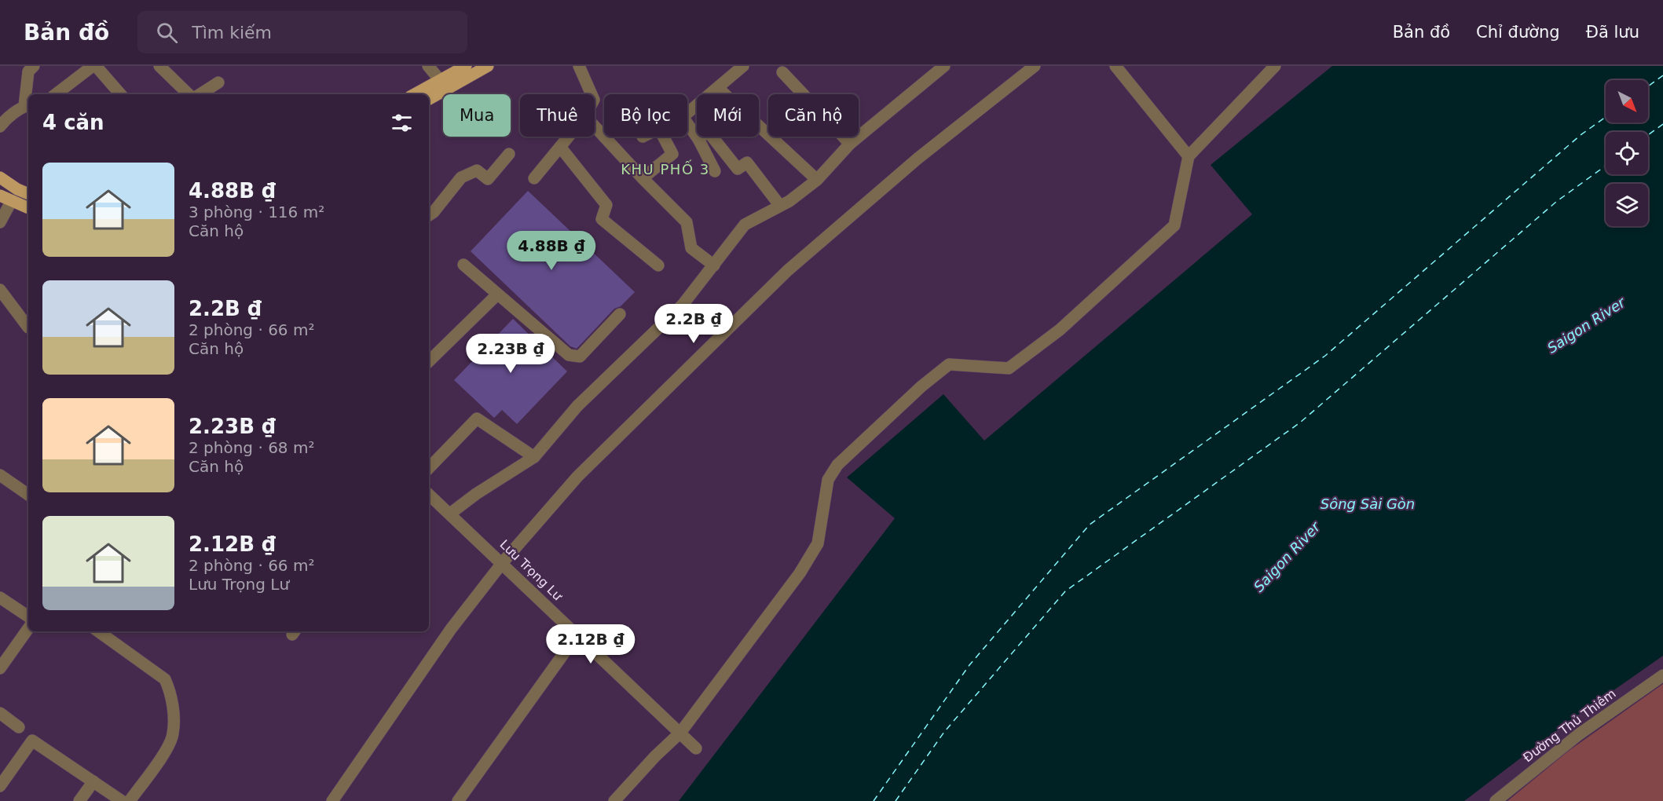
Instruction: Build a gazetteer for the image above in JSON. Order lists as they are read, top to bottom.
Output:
{
  "streets": {
    "street": ["Lưu Trọng Lư", "Đường Thủ Thiêm"]
  },
  "districts": ["KHU PHỐ 3"],
  "water": ["Saigon River", "Sông Sài Gòn"],
  "north": "bottom right",
  "page": {
    "header": "Bản đồ",
    "search": "Tìm kiếm",
    "nav": ["Bản đồ", "Chỉ đường", "Đã lưu"],
    "chip": [
      "Mua",
      "Thuê",
      "Bộ lọc",
      "Mới",
      "Căn hộ"
    ],
    "heading": "4 căn",
    "list": [
      {
        "name": "4.88B ₫",
        "note": "3 phòng · 116 m² · Căn hộ"
      },
      {
        "name": "2.2B ₫",
        "note": "2 phòng · 66 m² · Căn hộ"
      },
      {
        "name": "2.23B ₫",
        "note": "2 phòng · 68 m² · Căn hộ"
      },
      {
        "name": "2.12B ₫",
        "note": "2 phòng · 66 m² · Lưu Trọng Lư"
      }
    ],
    "price": [
      "4.88B ₫",
      "2.2B ₫",
      "2.23B ₫",
      "2.12B ₫"
    ]
  }
}
